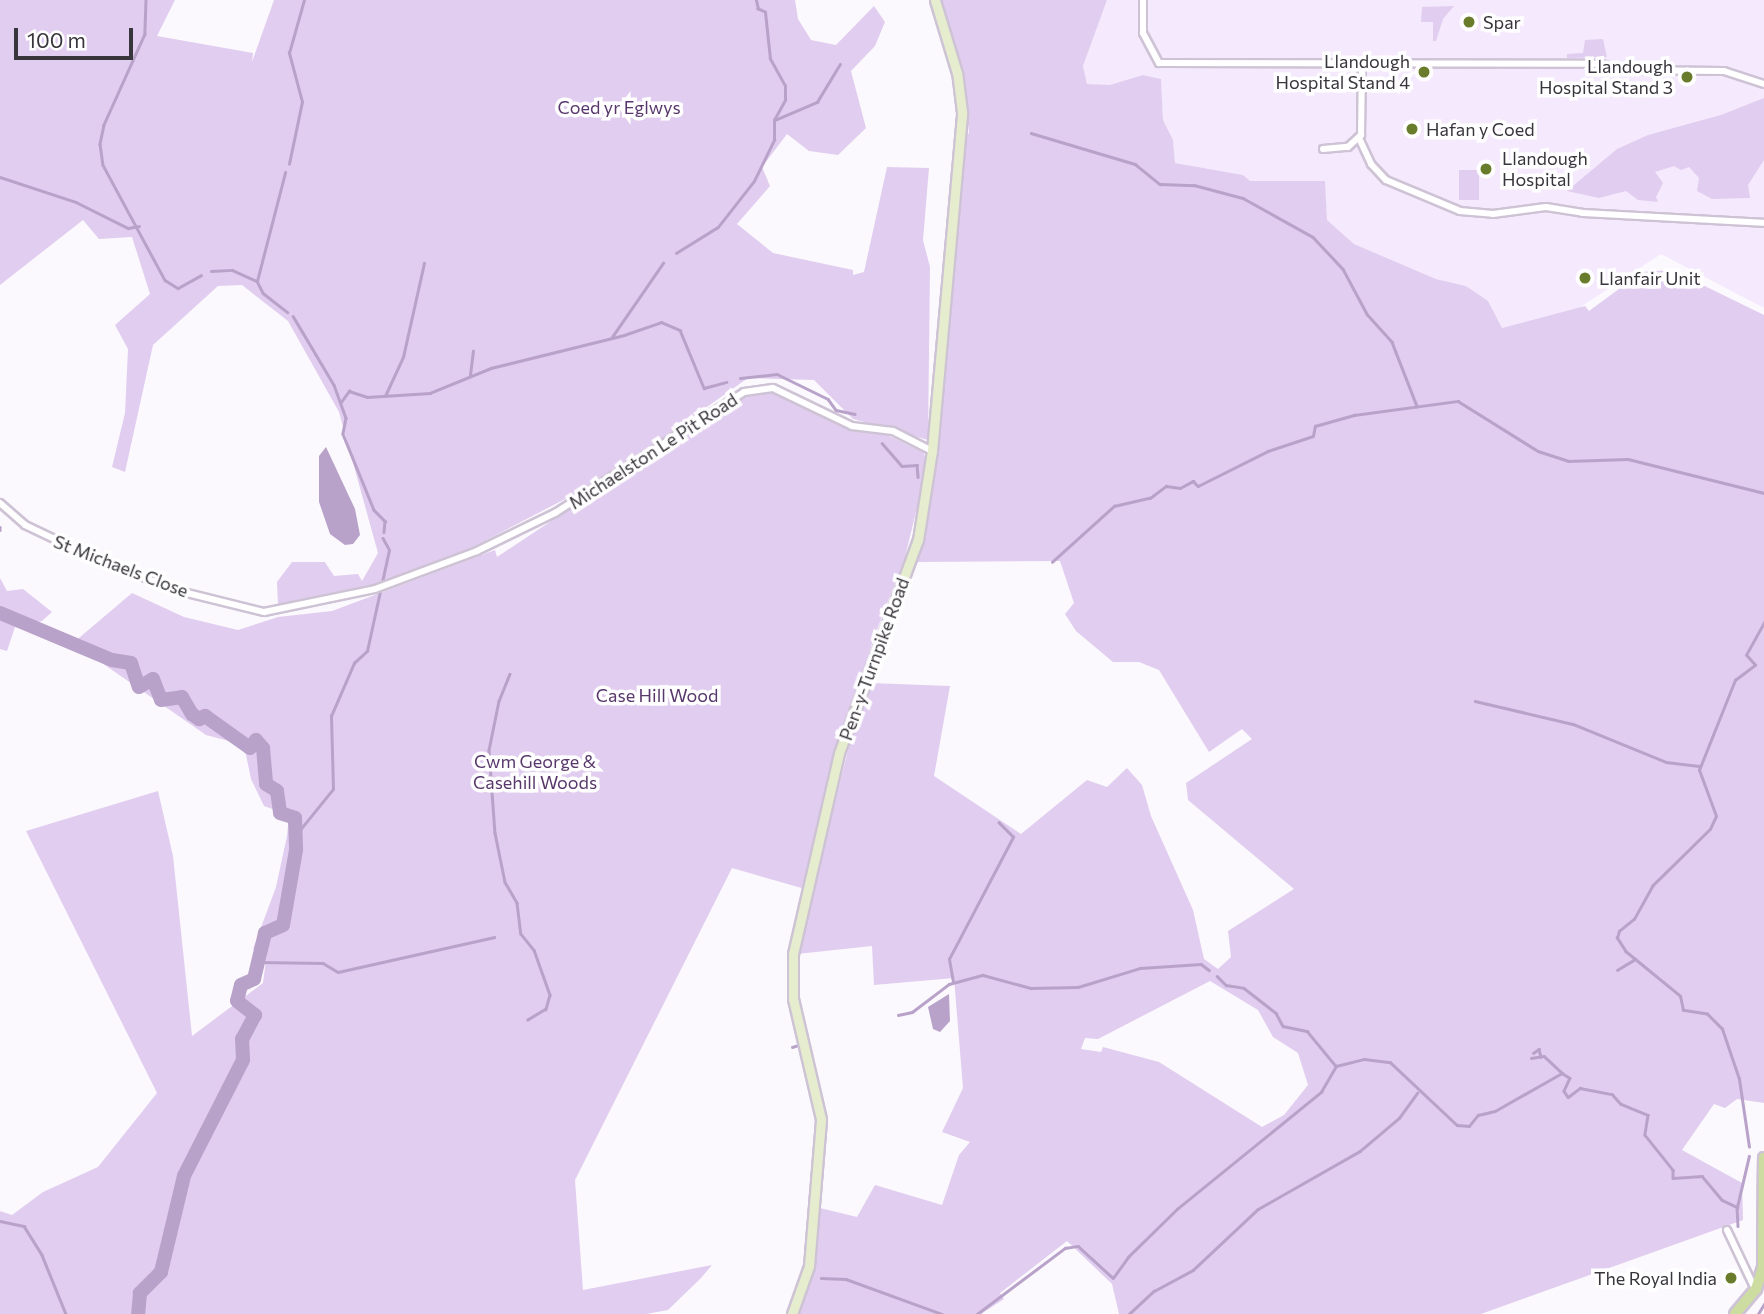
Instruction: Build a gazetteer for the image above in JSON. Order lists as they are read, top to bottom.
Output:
{
  "streets": {
    "street": ["Michaelston Le Pit Road", "St Michaels Close", "Pen-y-Turnpike Road"]
  },
  "crossings": [
    ["Michaelston Le Pit Road", "St Michaels Close"],
    ["Michaelston Le Pit Road", "Pen-y-Turnpike Road"]
  ],
  "parks": ["Coed yr Eglwys", "Case Hill Wood", "Cwm George & Casehill Woods"],
  "places": [
    "Spar",
    "Llandough Hospital Stand 4",
    "Llandough Hospital Stand 3",
    "Hafan y Coed",
    "Llandough Hospital",
    "Llanfair Unit",
    "The Royal India"
  ],
  "scale_bar": "100 m"
}
